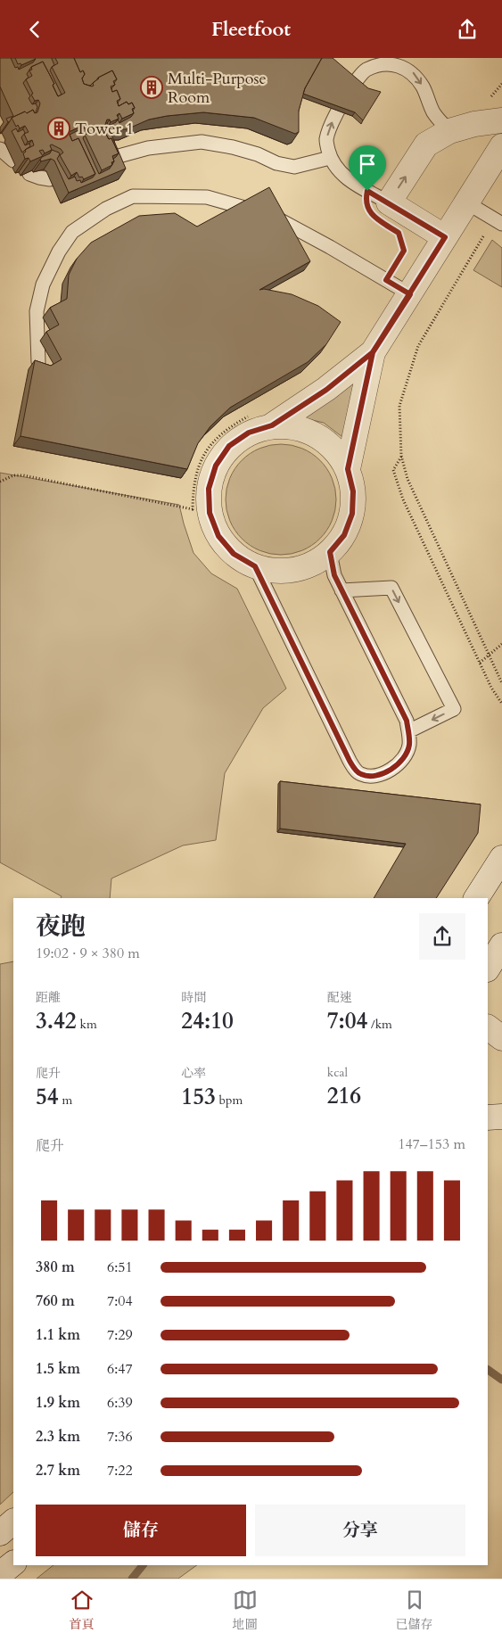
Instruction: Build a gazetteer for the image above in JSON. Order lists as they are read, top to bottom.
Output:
{
  "places": {
    "building": ["Multi-Purpose Room", "Tower 1"]
  },
  "page": {
    "header": "Fleetfoot",
    "heading": ["夜跑", "19:02 · 9 × 380 m"],
    "stats": [
      ["距離", "3.42 km"],
      ["時間", "24:10"],
      ["配速", "7:04 /km"],
      ["爬升", "54 m"],
      ["心率", "153 bpm"],
      ["kcal", "216"]
    ],
    "chart": ["爬升", "147–153 m"],
    "list": [
      {
        "name": "380 m",
        "note": "6:51"
      },
      {
        "name": "760 m",
        "note": "7:04"
      },
      {
        "name": "1.1 km",
        "note": "7:29"
      },
      {
        "name": "1.5 km",
        "note": "6:47"
      },
      {
        "name": "1.9 km",
        "note": "6:39"
      },
      {
        "name": "2.3 km",
        "note": "7:36"
      },
      {
        "name": "2.7 km",
        "note": "7:22"
      }
    ],
    "buttons": ["儲存", "分享"],
    "tabs": ["首頁", "地圖", "已儲存"]
  }
}
